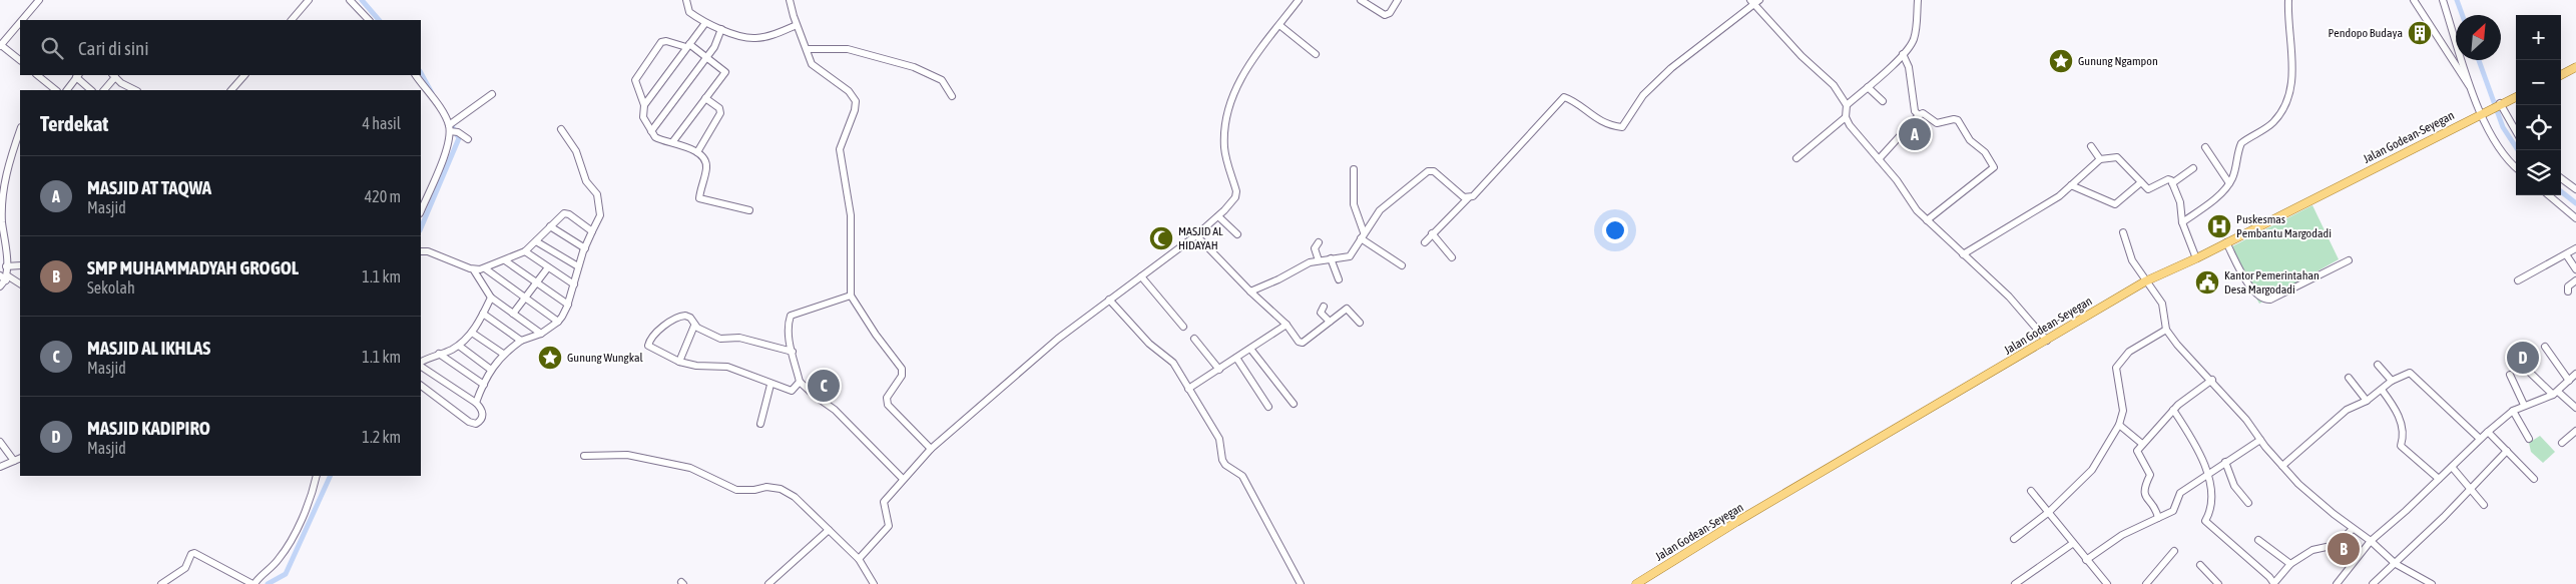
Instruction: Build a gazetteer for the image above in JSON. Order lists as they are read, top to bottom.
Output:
{
  "streets": {
    "main road": ["Jalan Godean-Seyegan"]
  },
  "places": {
    "building": ["Pendopo Budaya"],
    "place": ["Gunung Ngampon", "Gunung Wungkal"],
    "hospital": ["Puskesmas Pembantu Margodadi"],
    "mosque": ["MASJID AL HIDAYAH"],
    "public building": ["Kantor Pemerintahan Desa Margodadi"]
  },
  "north": "top right",
  "page": {
    "map_buttons": ["+", "−"],
    "search": "Cari di sini",
    "heading": ["Terdekat", "4 hasil"],
    "pins": [
      "A",
      "D",
      "C",
      "B"
    ],
    "list": [
      {
        "mark": "A",
        "name": "MASJID AT TAQWA",
        "note": "Masjid",
        "value": "420 m"
      },
      {
        "mark": "B",
        "name": "SMP MUHAMMADYAH GROGOL",
        "note": "Sekolah",
        "value": "1.1 km"
      },
      {
        "mark": "C",
        "name": "MASJID AL IKHLAS",
        "note": "Masjid",
        "value": "1.1 km"
      },
      {
        "mark": "D",
        "name": "MASJID KADIPIRO",
        "note": "Masjid",
        "value": "1.2 km"
      }
    ]
  }
}
